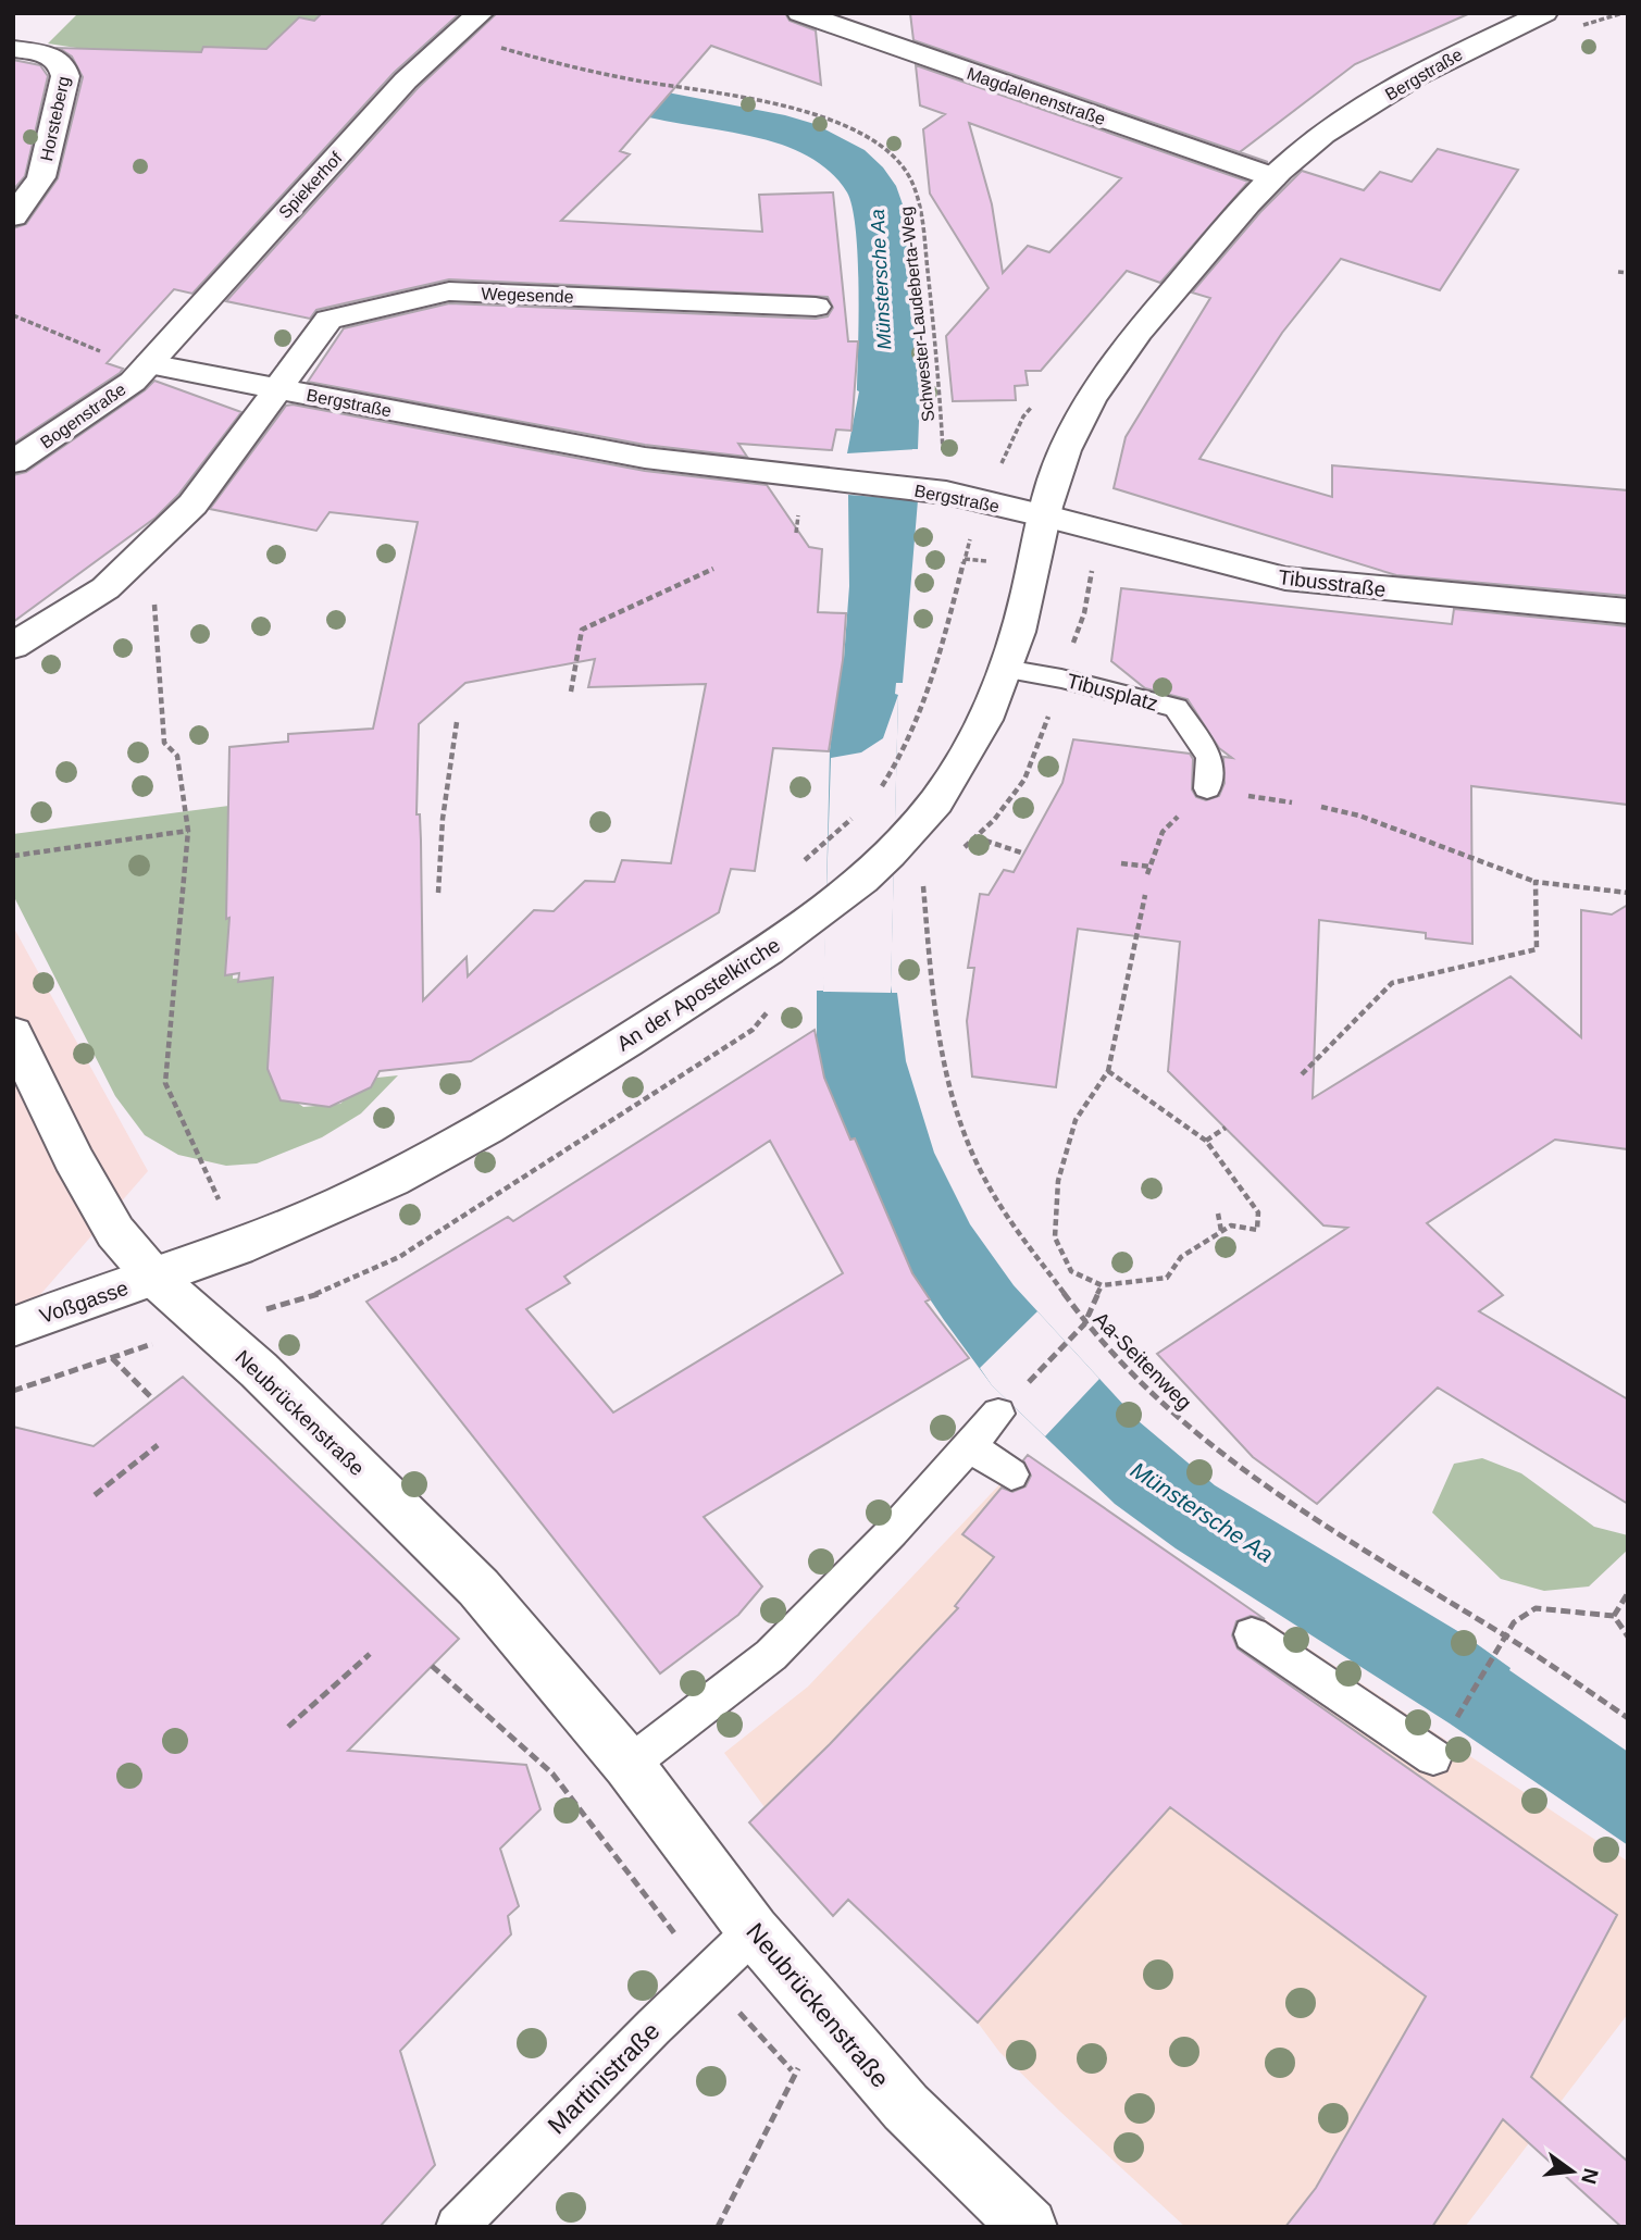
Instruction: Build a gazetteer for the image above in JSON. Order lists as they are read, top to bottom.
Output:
{
  "streets": {
    "street": [
      "Bergstraße",
      "Magdalenenstraße",
      "Horsteberg",
      "Spiekerhof",
      "Wegesende",
      "Bogenstraße",
      "Tibusstraße",
      "An der Apostelkirche",
      "Voßgasse",
      "Neubrückenstraße"
    ],
    "lane": ["Tibusplatz", "Martinistraße"],
    "path": ["Schwester-Laudeberta-Weg", "Aa-Seitenweg"]
  },
  "crossings": [
    ["Bergstraße", "Magdalenenstraße"],
    ["Bergstraße", "Spiekerhof"],
    ["Bergstraße", "Wegesende"],
    ["Bergstraße", "Schwester-Laudeberta-Weg"],
    ["Bergstraße", "Bogenstraße"],
    ["Bergstraße", "Tibusstraße"],
    ["Bergstraße", "An der Apostelkirche"],
    ["Spiekerhof", "Bogenstraße"],
    ["Tibusstraße", "An der Apostelkirche"],
    ["Tibusplatz", "An der Apostelkirche"],
    ["An der Apostelkirche", "Voßgasse"],
    ["An der Apostelkirche", "Aa-Seitenweg"],
    ["An der Apostelkirche", "Neubrückenstraße"],
    ["Voßgasse", "Neubrückenstraße"],
    ["Neubrückenstraße", "Martinistraße"]
  ],
  "water": ["Münstersche Aa"],
  "north": "right"
}
